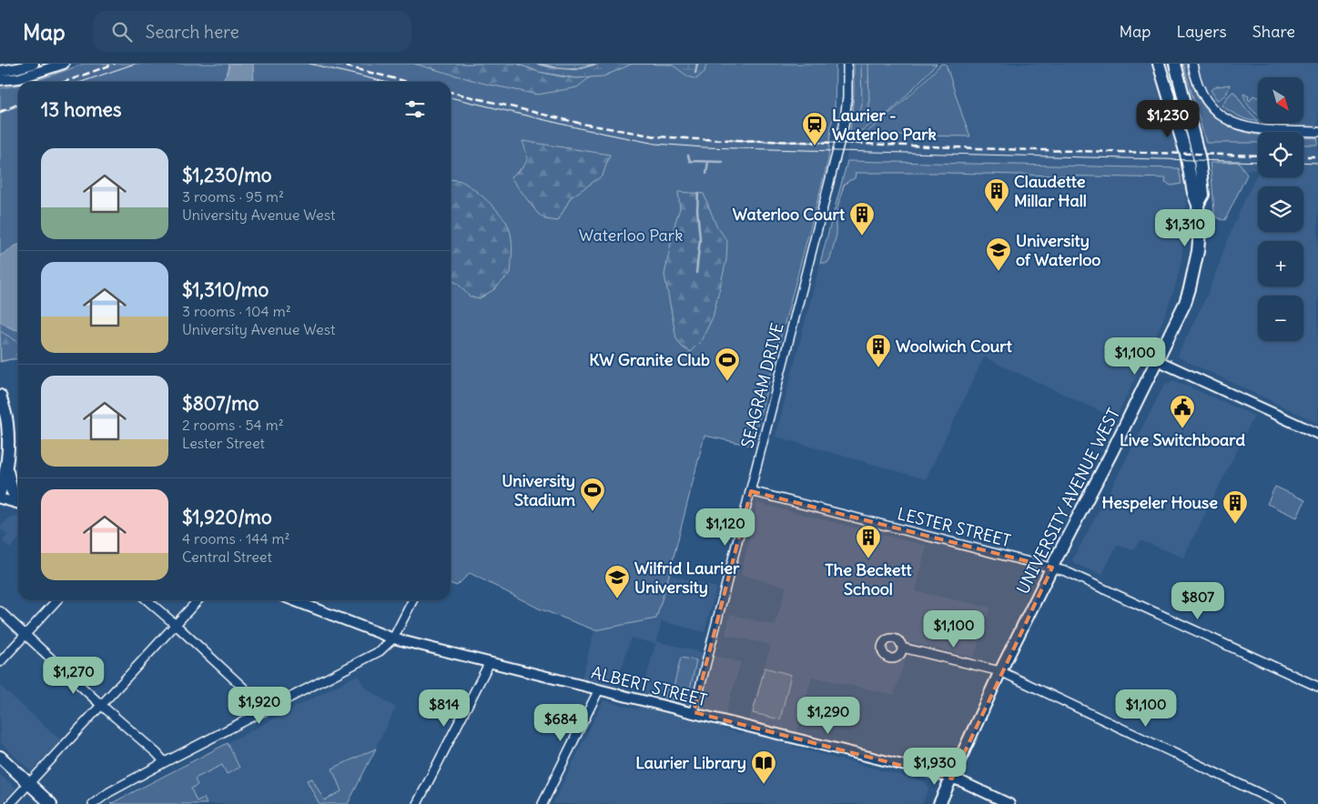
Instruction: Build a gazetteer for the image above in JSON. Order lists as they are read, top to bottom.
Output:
{
  "streets": {
    "main road": ["UNIVERSITY AVENUE WEST"],
    "street": ["SEAGRAM DRIVE", "LESTER STREET", "ALBERT STREET"]
  },
  "crossings": [
    ["SEAGRAM DRIVE", "LESTER STREET"],
    ["SEAGRAM DRIVE", "ALBERT STREET"],
    ["UNIVERSITY AVENUE WEST", "LESTER STREET"],
    ["UNIVERSITY AVENUE WEST", "ALBERT STREET"]
  ],
  "parks": ["Waterloo Park"],
  "places": {
    "station": ["Laurier - Waterloo Park"],
    "building": [
      "Claudette Millar Hall",
      "Waterloo Court",
      "Woolwich Court",
      "Hespeler House",
      "The Beckett School"
    ],
    "school or university": ["University of Waterloo", "Wilfrid Laurier University"],
    "sports": ["KW Granite Club", "University Stadium"],
    "public building": ["Live Switchboard"],
    "library": ["Laurier Library"]
  },
  "north": "bottom right",
  "page": {
    "header": "Map",
    "search": "Search here",
    "nav": ["Map", "Layers", "Share"],
    "map_buttons": ["+", "−"],
    "heading": "13 homes",
    "price": [
      "$1,230",
      "$1,310",
      "$1,100",
      "$1,120",
      "$807",
      "$1,100",
      "$1,270",
      "$1,920",
      "$814",
      "$1,100",
      "$1,290",
      "$684",
      "$1,930"
    ],
    "list": [
      {
        "name": "$1,230/mo",
        "note": "3 rooms · 95 m² · University Avenue West"
      },
      {
        "name": "$1,310/mo",
        "note": "3 rooms · 104 m² · University Avenue West"
      },
      {
        "name": "$807/mo",
        "note": "2 rooms · 54 m² · Lester Street"
      },
      {
        "name": "$1,920/mo",
        "note": "4 rooms · 144 m² · Central Street"
      }
    ]
  }
}
